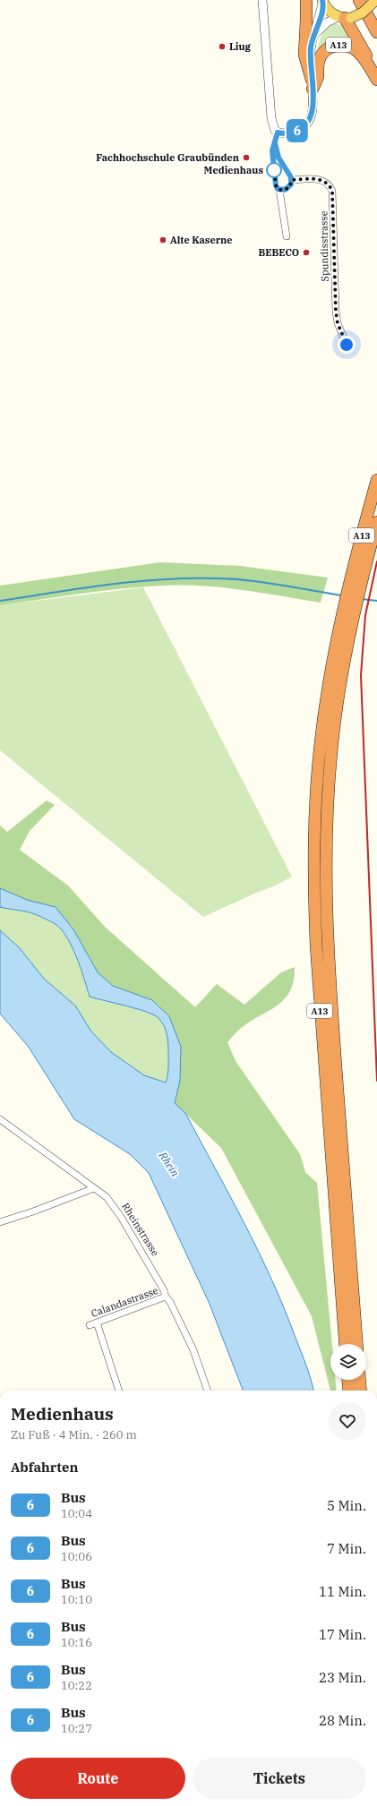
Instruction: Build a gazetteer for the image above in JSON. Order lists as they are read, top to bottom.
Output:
{
  "streets": {
    "highway": ["A13"],
    "street": ["Spundisstrasse", "Rheinstrasse", "Calandastrasse"]
  },
  "crossings": [
    ["Rheinstrasse", "Calandastrasse"]
  ],
  "water": ["Rhein"],
  "places": [
    "Liug",
    "Fachhochschule Graubünden",
    "Medienhaus",
    "Alte Kaserne",
    "BEBECO"
  ],
  "lines": ["bus line 6"],
  "page": {
    "on_map": "6",
    "heading": [
      ["Medienhaus", "Zu Fuß · 4 Min. · 260 m"],
      "Abfahrten"
    ],
    "list": [
      {
        "mark": "6",
        "name": "Bus",
        "note": "10:04",
        "value": "5 Min."
      },
      {
        "mark": "6",
        "name": "Bus",
        "note": "10:06",
        "value": "7 Min."
      },
      {
        "mark": "6",
        "name": "Bus",
        "note": "10:10",
        "value": "11 Min."
      },
      {
        "mark": "6",
        "name": "Bus",
        "note": "10:16",
        "value": "17 Min."
      },
      {
        "mark": "6",
        "name": "Bus",
        "note": "10:22",
        "value": "23 Min."
      },
      {
        "mark": "6",
        "name": "Bus",
        "note": "10:27",
        "value": "28 Min."
      }
    ],
    "buttons": ["Route", "Tickets"]
  }
}
